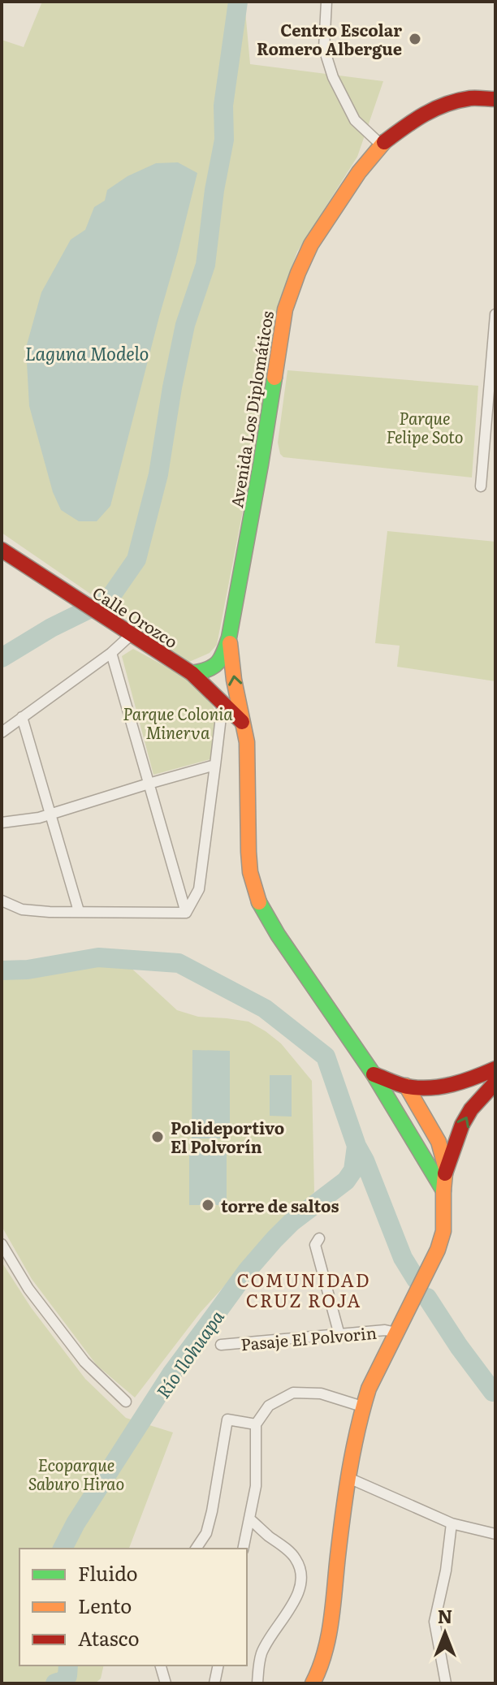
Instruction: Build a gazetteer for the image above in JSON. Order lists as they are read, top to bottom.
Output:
{
  "streets": {
    "street": ["Avenida Los Diplomáticos", "Calle Orozco", "Pasaje El Polvorin"]
  },
  "crossings": [
    ["Avenida Los Diplomáticos", "Calle Orozco"]
  ],
  "districts": ["COMUNIDAD CRUZ ROJA"],
  "water": ["Laguna Modelo", "Río Ilohuapa"],
  "parks": ["Parque Felipe Soto", "Parque Colonia Minerva", "Ecoparque Saburo Hirao"],
  "places": ["Centro Escolar Romero Albergue", "Polideportivo El Polvorín", "torre de saltos"],
  "legend": ["Fluido", "Lento", "Atasco"],
  "north": "top"
}
